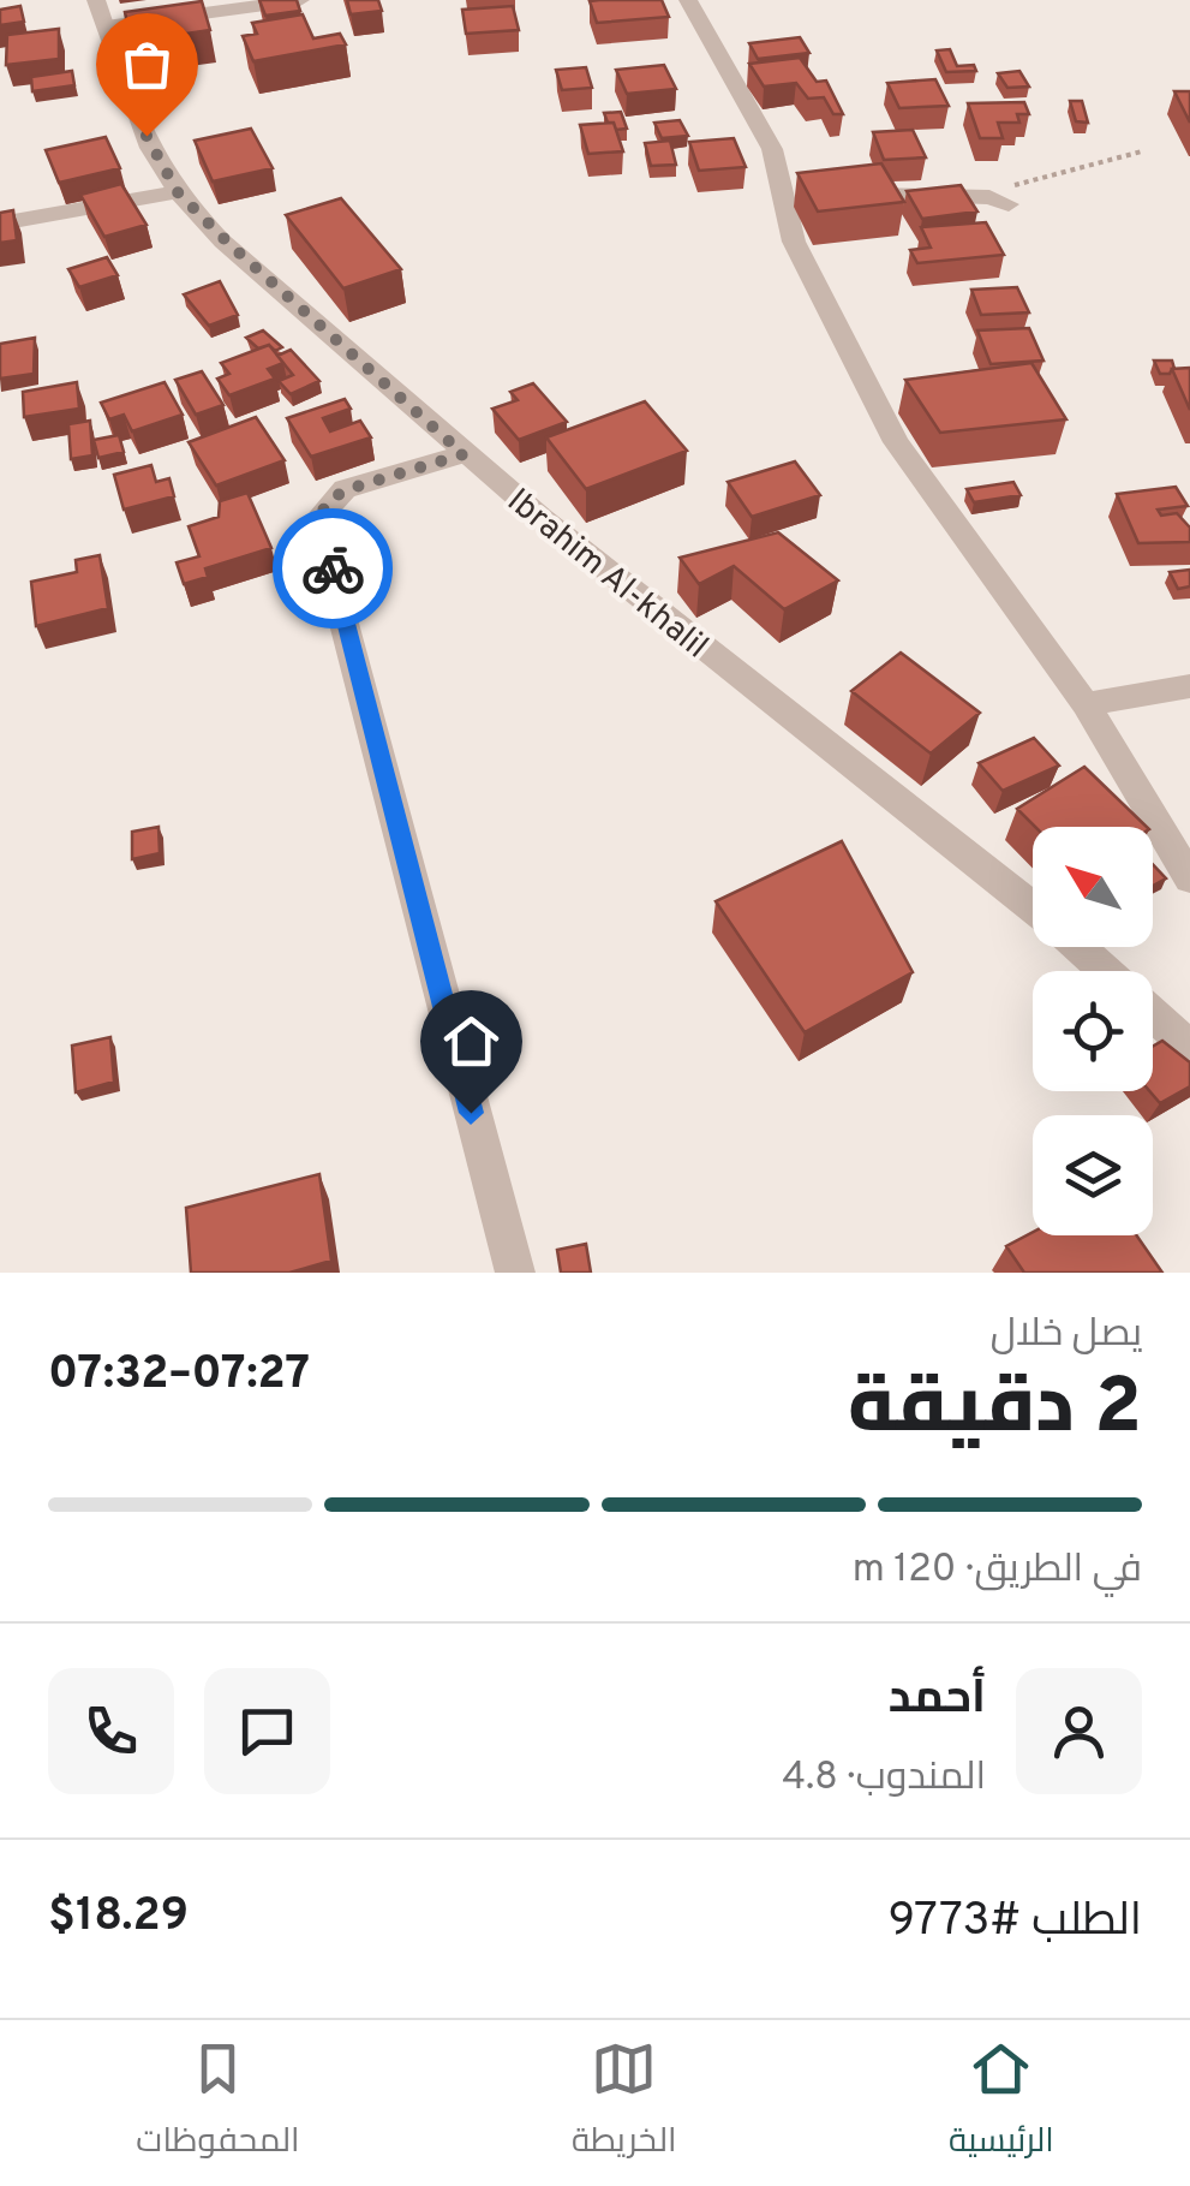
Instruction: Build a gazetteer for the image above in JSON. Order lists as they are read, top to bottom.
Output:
{
  "streets": {
    "street": ["Ibrahim Al-khalil"]
  },
  "north": "top left",
  "page": {
    "heading": ["2 دقيقة", "يصل خلال", "07:27–07:32"],
    "panel": [
      "أحمد",
      "المندوب · 4.8",
      "الطلب #9773",
      "$18.29"
    ],
    "bar": "في الطريق · 120 m",
    "tabs": ["الرئيسية", "الخريطة", "المحفوظات"]
  }
}
